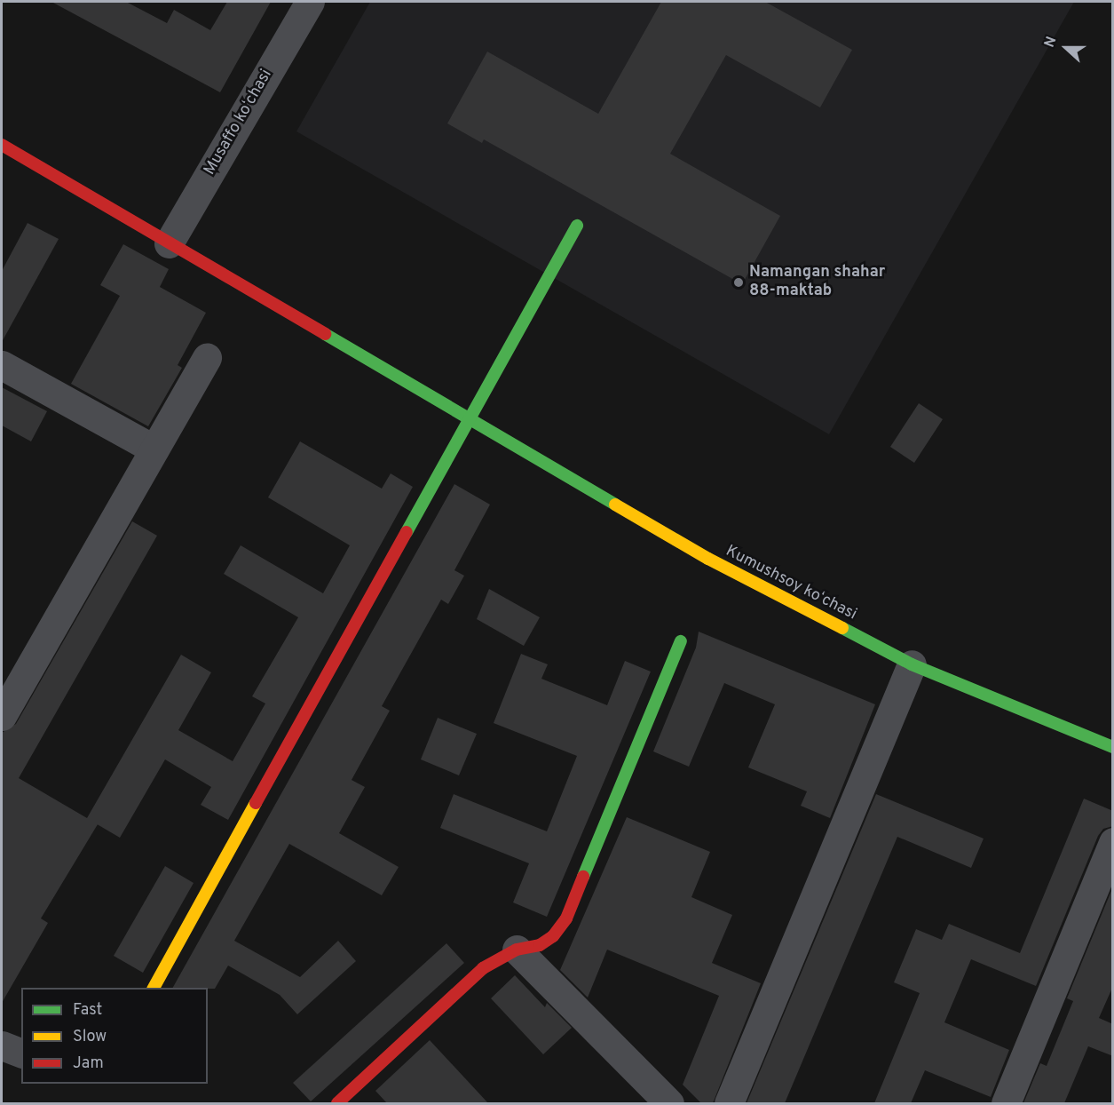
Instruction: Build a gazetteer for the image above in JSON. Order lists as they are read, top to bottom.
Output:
{
  "streets": {
    "street": ["Musaffo koʻchasi", "Kumushsoy koʻchasi"]
  },
  "crossings": [
    ["Musaffo koʻchasi", "Kumushsoy koʻchasi"]
  ],
  "places": ["Namangan shahar 88-maktab"],
  "legend": ["Fast", "Slow", "Jam"],
  "north": "left"
}
